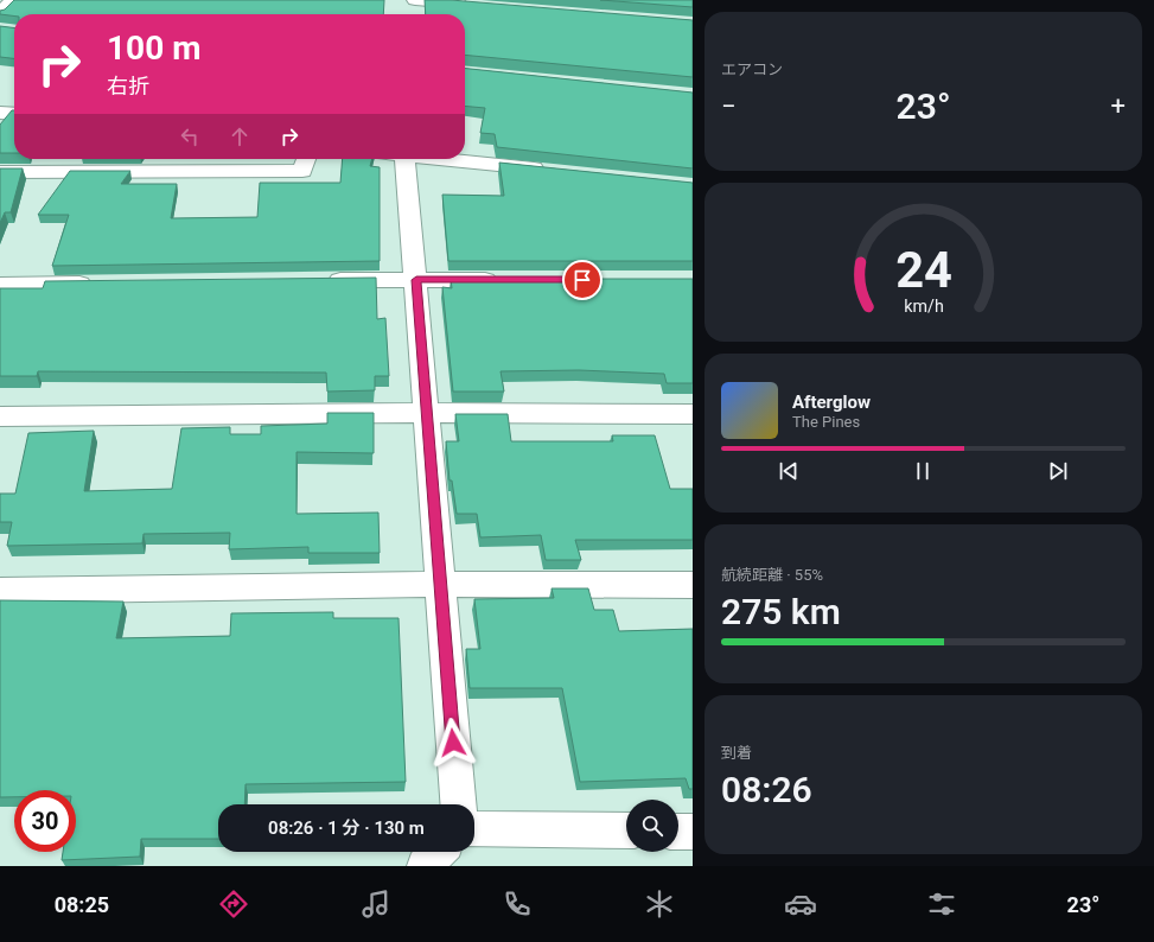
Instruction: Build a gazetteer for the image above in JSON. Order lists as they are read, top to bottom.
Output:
{
  "page": {
    "tile": [
      "エアコン",
      ["航続距離 · 55%", "275 km"],
      ["到着", "08:26"]
    ],
    "turn": ["100 m", "右折"],
    "heat": ["−", "23°", "+"],
    "song": ["Afterglow", "The Pines"],
    "limit": "30",
    "trip": "08:26 · 1 分 · 130 m",
    "tabs": ["08:25", "23°"],
    "gauge": ["24", "km/h"]
  }
}
